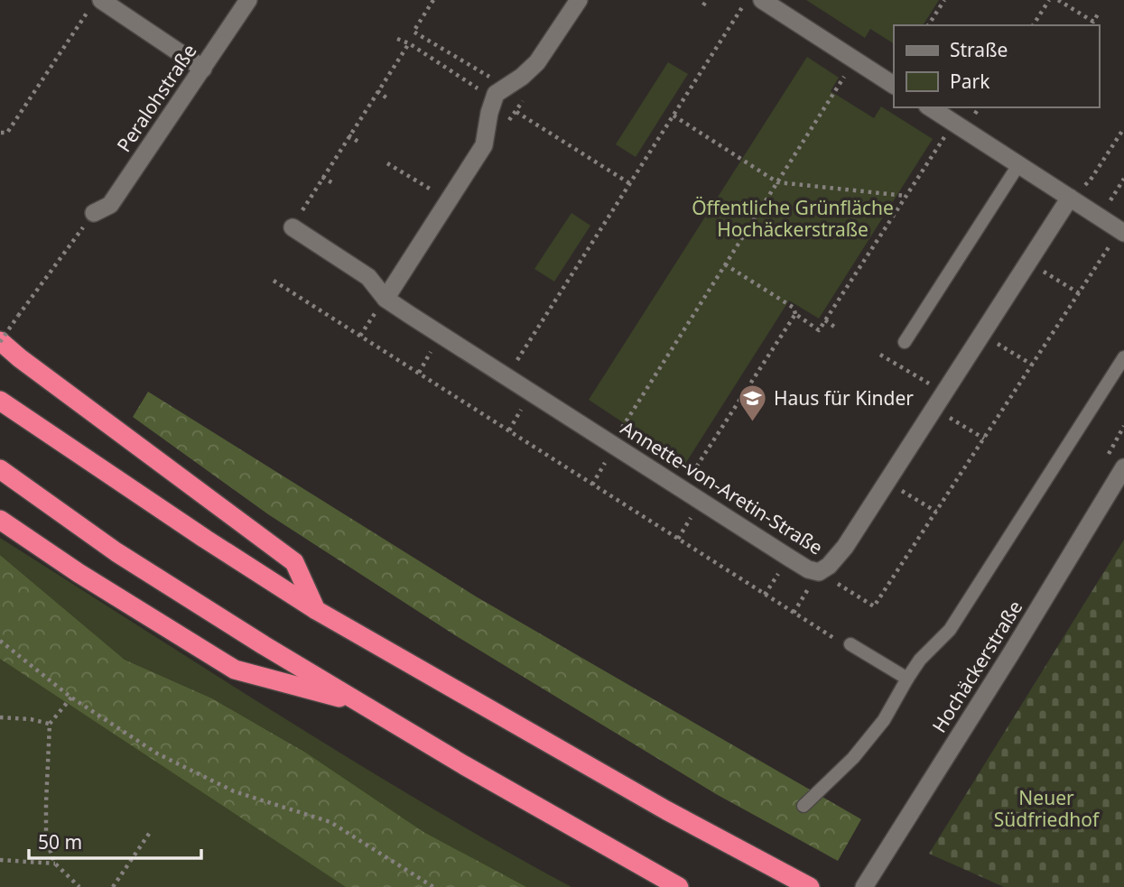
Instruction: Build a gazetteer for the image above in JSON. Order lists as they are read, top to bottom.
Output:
{
  "streets": {
    "street": ["Peralohstraße", "Annette-von-Aretin-Straße", "Hochäckerstraße"]
  },
  "parks": ["Öffentliche Grünfläche Hochäckerstraße", "Neuer Südfriedhof"],
  "places": {
    "school or university": ["Haus für Kinder"]
  },
  "legend": ["Straße", "Park"],
  "scale_bar": "50 m"
}
